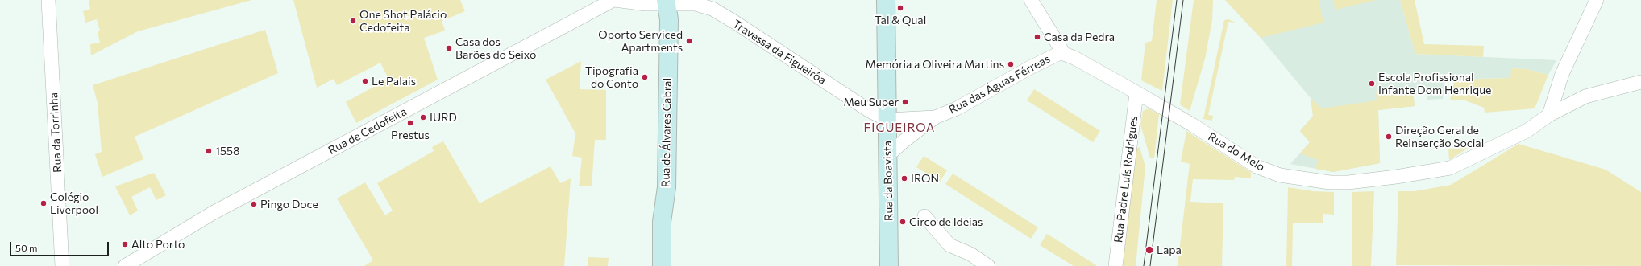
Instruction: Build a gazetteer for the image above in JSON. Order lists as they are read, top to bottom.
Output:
{
  "streets": {
    "main road": ["Rua de Álvares Cabral", "Rua da Boavista"],
    "street": [
      "Travessa da Figueirôa",
      "Rua das Águas Férreas",
      "Rua de Cedofeita",
      "Rua da Torrinha",
      "Rua do Melo",
      "Rua Padre Luís Rodrigues"
    ]
  },
  "crossings": [
    ["Travessa da Figueirôa", "Rua das Águas Férreas"],
    ["Travessa da Figueirôa", "Rua de Cedofeita"],
    ["Travessa da Figueirôa", "Rua de Álvares Cabral"],
    ["Travessa da Figueirôa", "Rua da Boavista"],
    ["Rua das Águas Férreas", "Rua do Melo"],
    ["Rua das Águas Férreas", "Rua da Boavista"],
    ["Rua de Cedofeita", "Rua de Álvares Cabral"],
    ["Rua do Melo", "Rua Padre Luís Rodrigues"]
  ],
  "districts": ["FIGUEIROA"],
  "places": [
    "Tal & Qual",
    "One Shot Palácio Cedofeita",
    "Casa da Pedra",
    "Oporto Serviced Apartments",
    "Casa dos Barões do Seixo",
    "Memória a Oliveira Martins",
    "Tipografia do Conto",
    "Le Palais",
    "Escola Profissional Infante Dom Henrique",
    "Meu Super",
    "IURD",
    "Prestus",
    "Direção Geral de Reinserção Social",
    "1558",
    "IRON",
    "Colégio Liverpool",
    "Pingo Doce",
    "Circo de Ideias",
    "Alto Porto",
    "Lapa"
  ],
  "scale_bar": "50 m"
}
